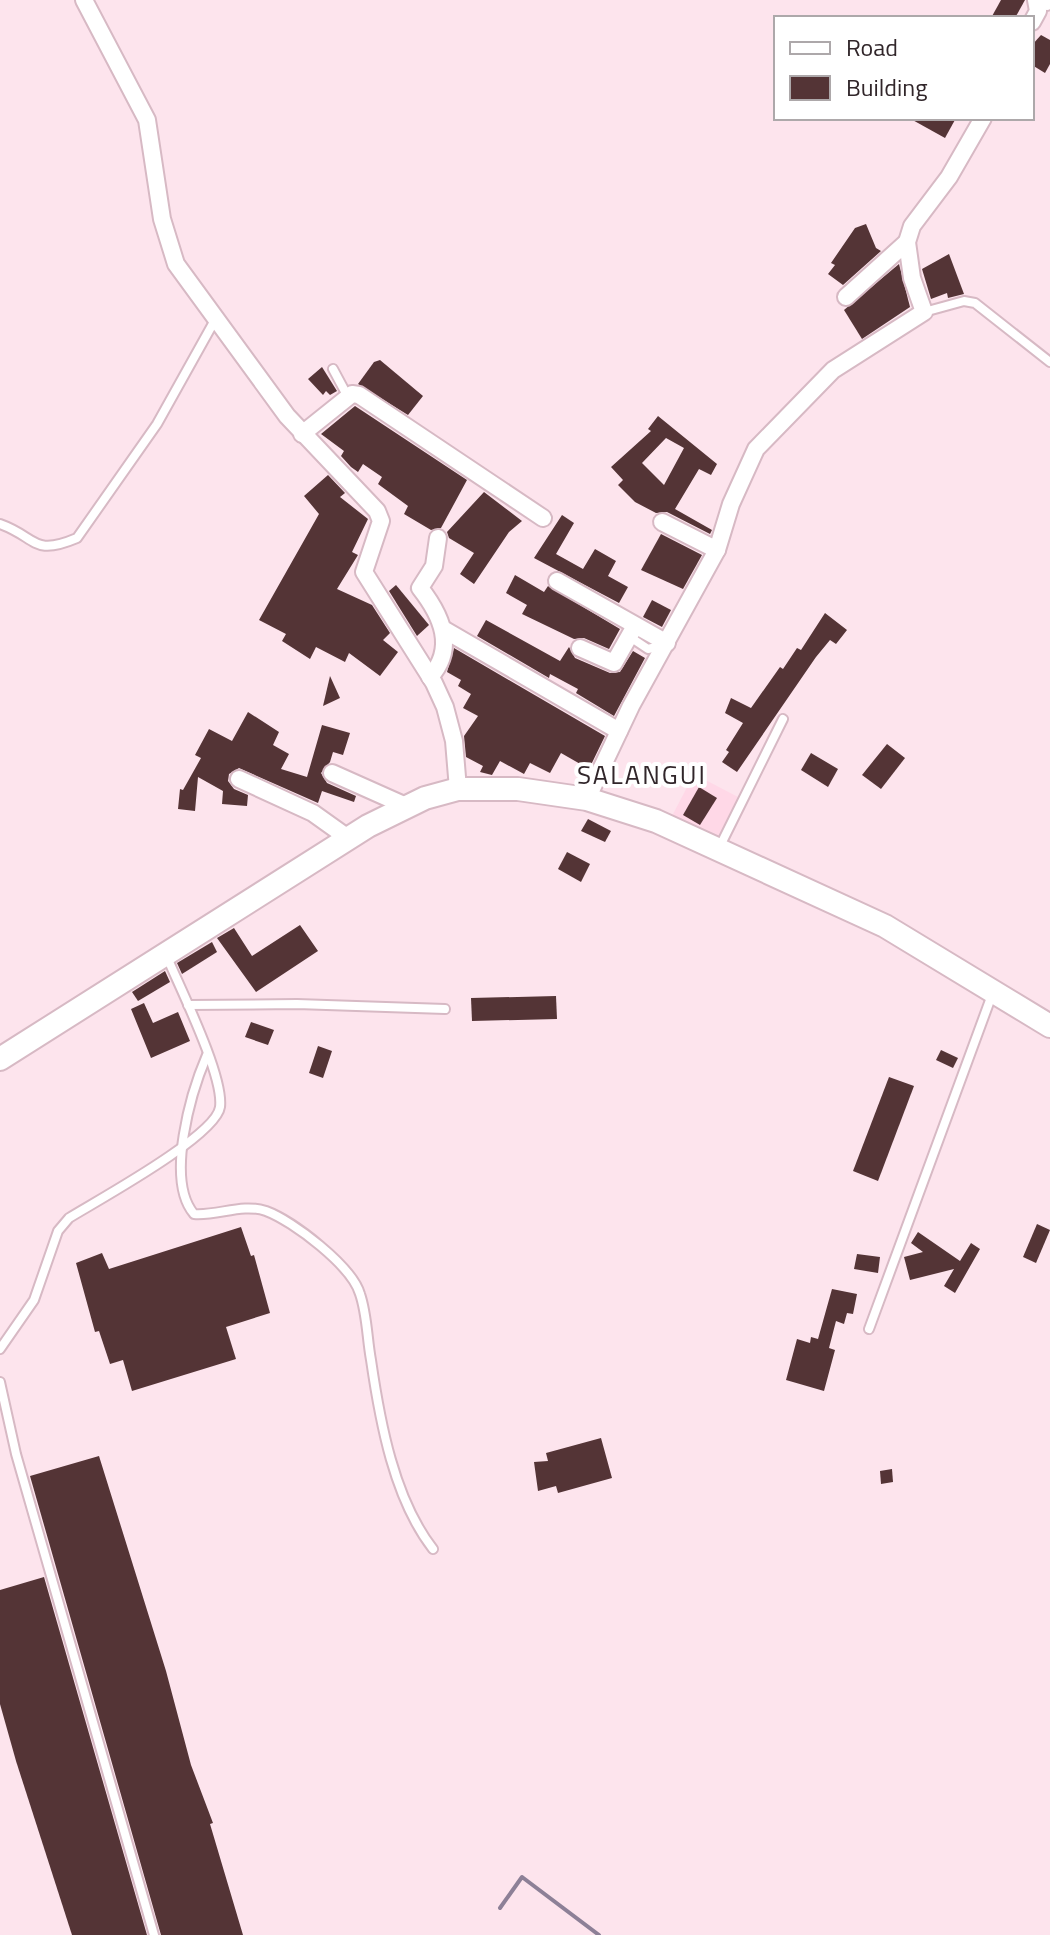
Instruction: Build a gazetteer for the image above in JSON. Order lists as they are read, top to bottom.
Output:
{
  "districts": ["SALANGUI"],
  "legend": ["Road", "Building"]
}
